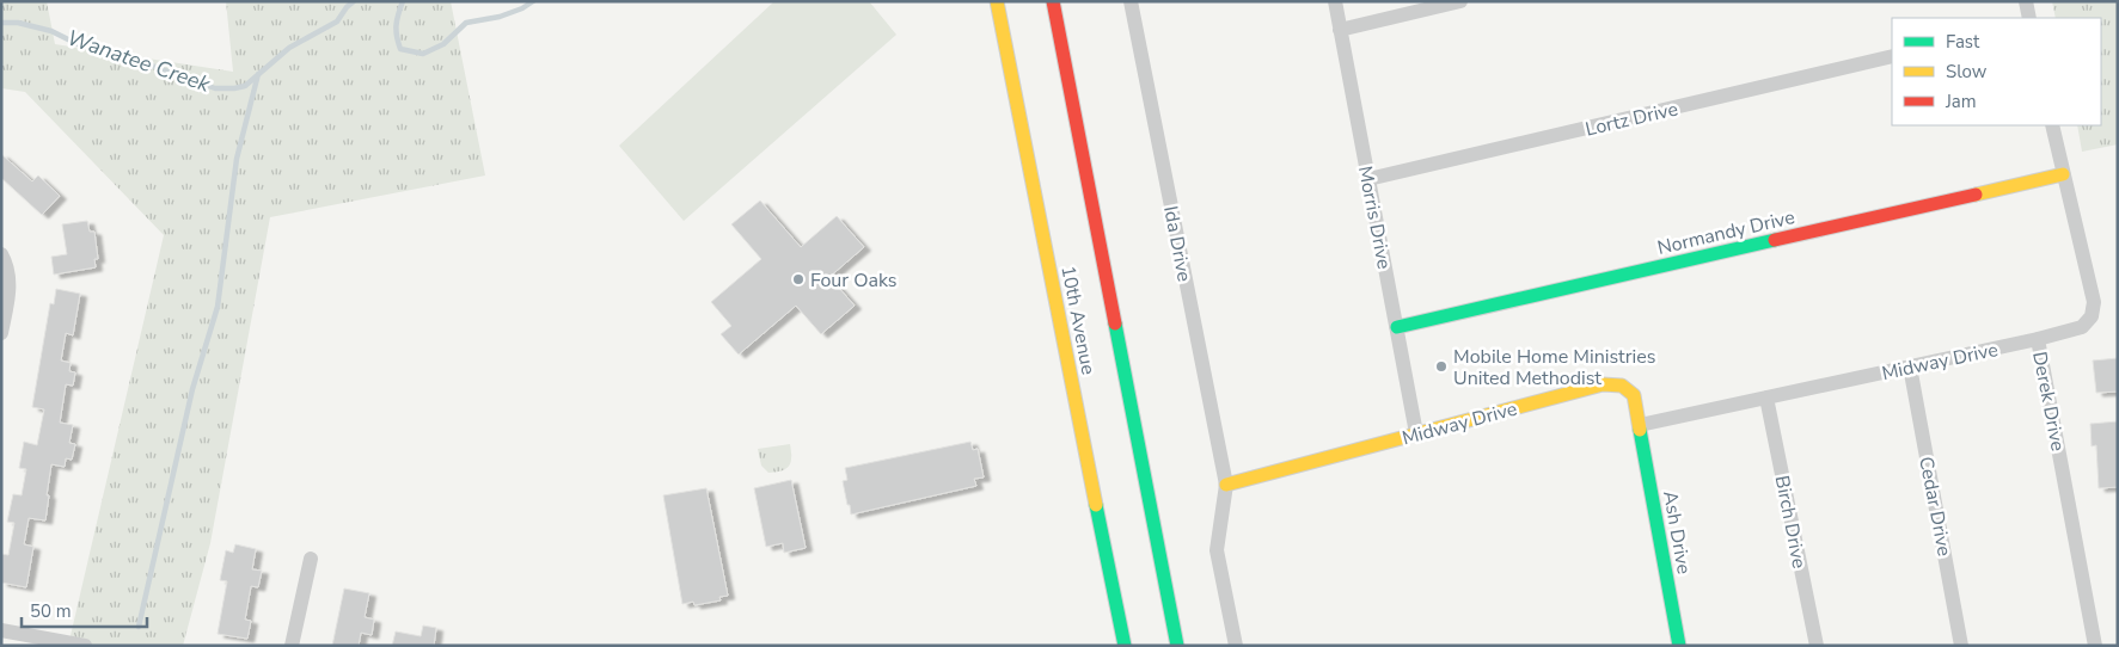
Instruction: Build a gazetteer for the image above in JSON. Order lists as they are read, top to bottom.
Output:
{
  "streets": {
    "street": [
      "Lortz Drive",
      "Morris Drive",
      "Normandy Drive",
      "Ida Drive",
      "10th Avenue",
      "Midway Drive",
      "Derek Drive",
      "Cedar Drive",
      "Birch Drive",
      "Ash Drive"
    ]
  },
  "crossings": [
    ["Lortz Drive", "Morris Drive"],
    ["Morris Drive", "Normandy Drive"],
    ["Morris Drive", "Midway Drive"],
    ["Normandy Drive", "Derek Drive"],
    ["Ida Drive", "Midway Drive"],
    ["Midway Drive", "Derek Drive"],
    ["Midway Drive", "Cedar Drive"],
    ["Midway Drive", "Birch Drive"],
    ["Midway Drive", "Ash Drive"]
  ],
  "water": ["Wanatee Creek"],
  "places": ["Four Oaks", "Mobile Home Ministries United Methodist"],
  "legend": ["Fast", "Slow", "Jam"],
  "scale_bar": "50 m"
}
